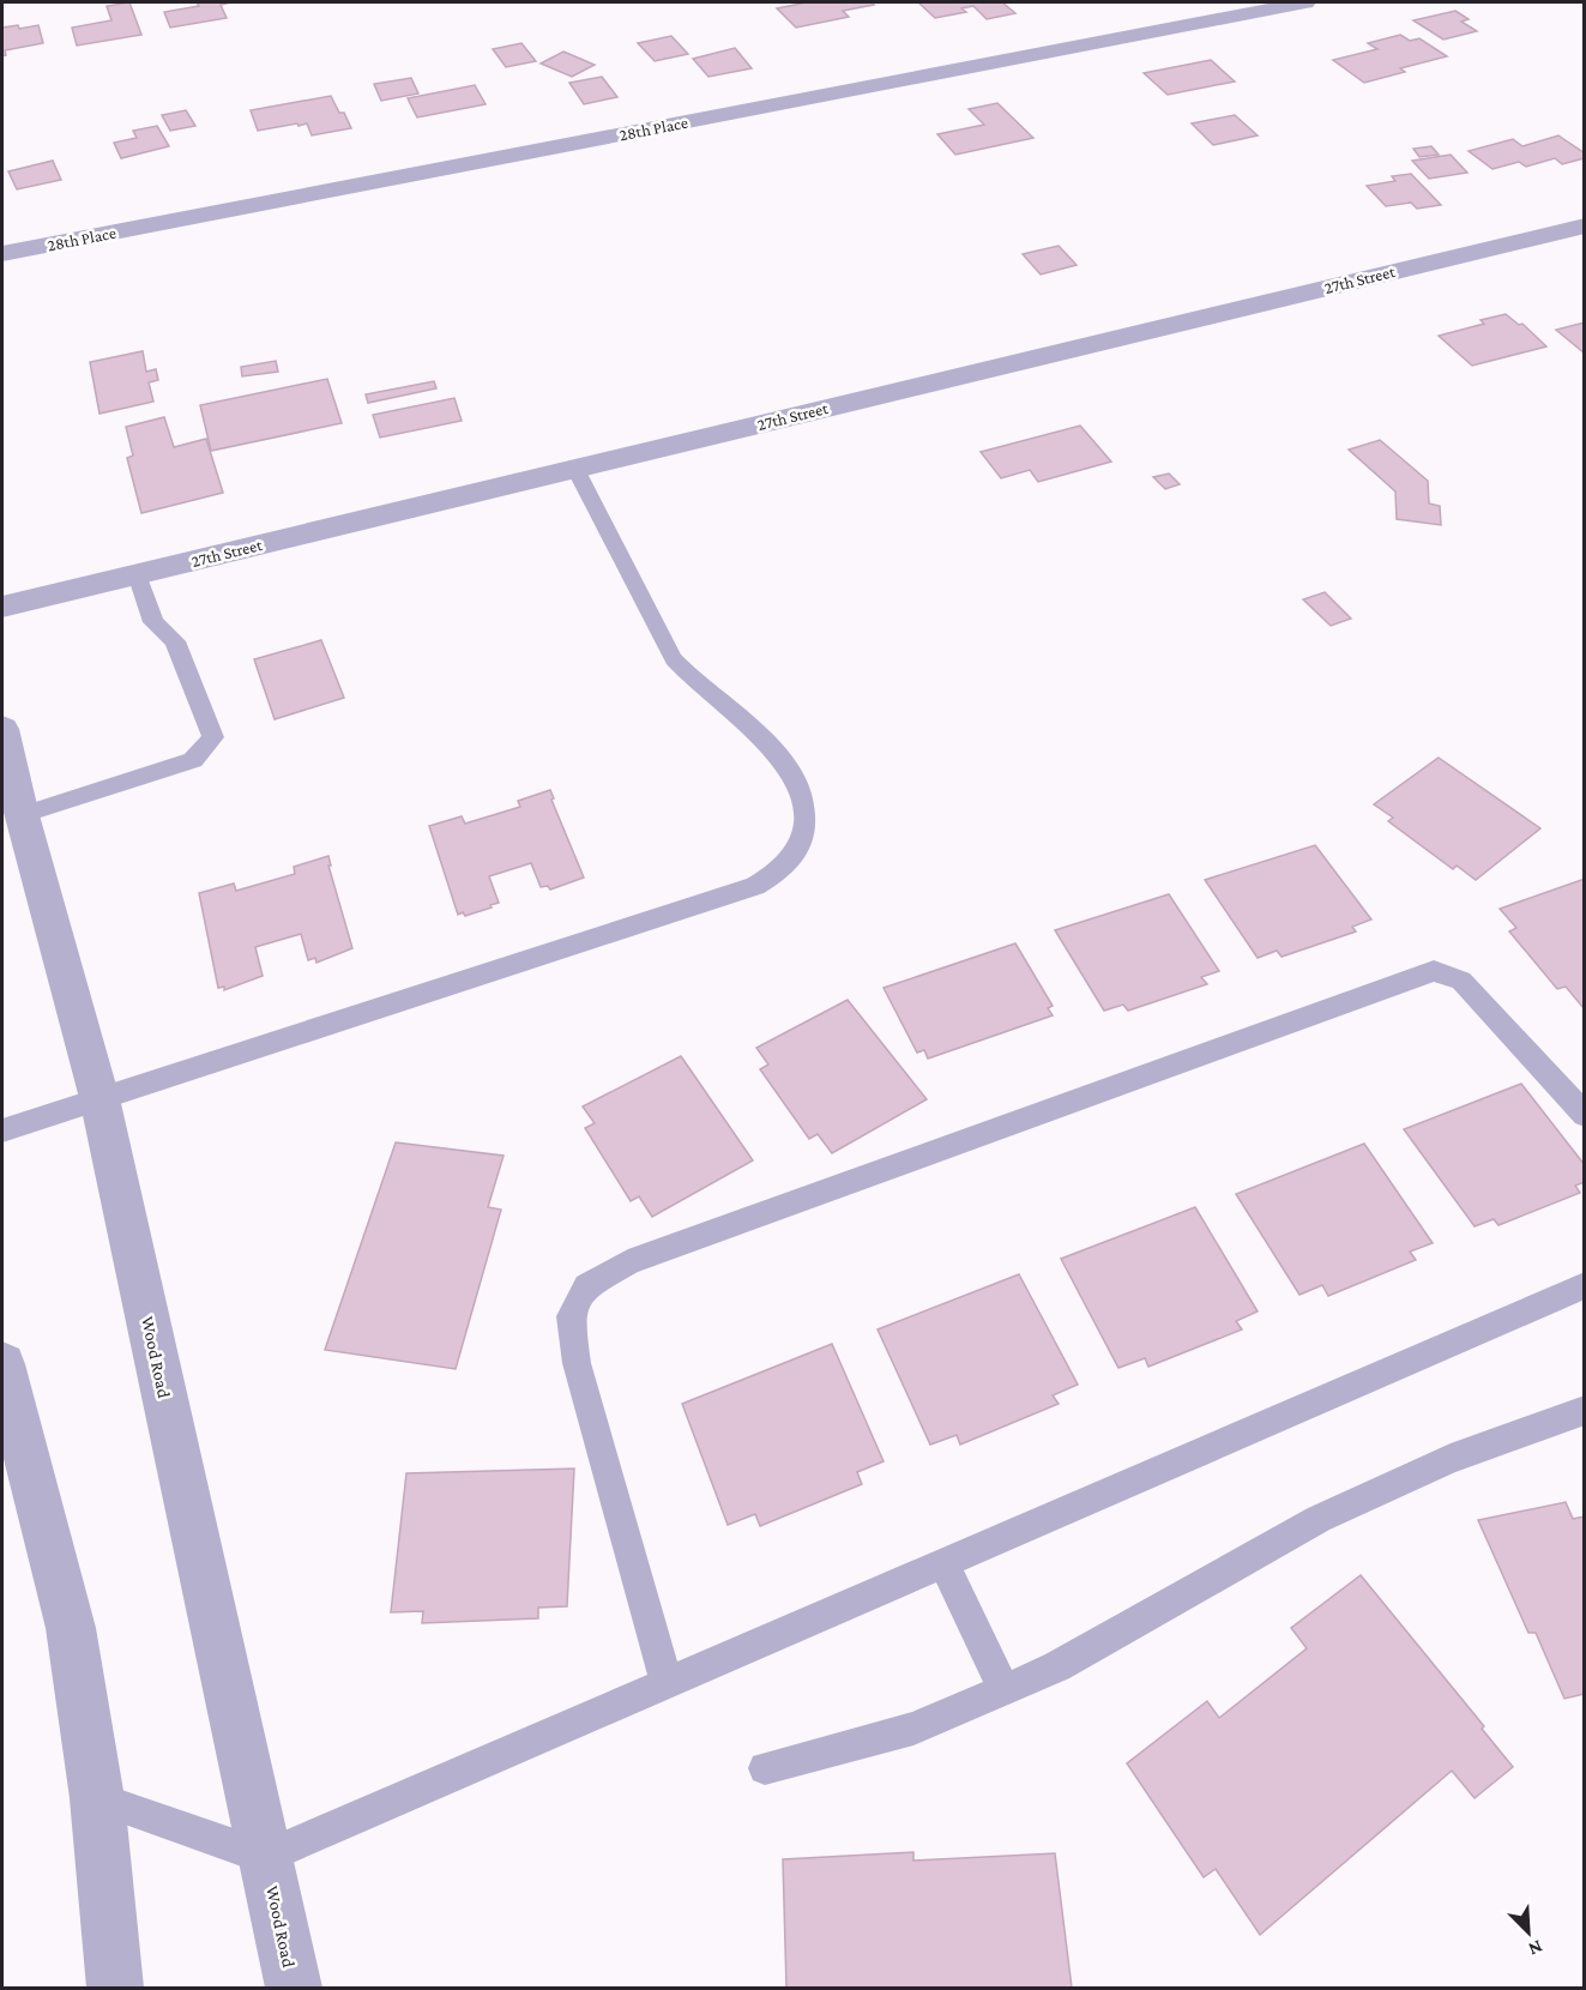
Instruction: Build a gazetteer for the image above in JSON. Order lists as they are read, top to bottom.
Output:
{
  "streets": {
    "street": ["28th Place", "27th Street", "Wood Road"]
  },
  "north": "bottom right"
}
